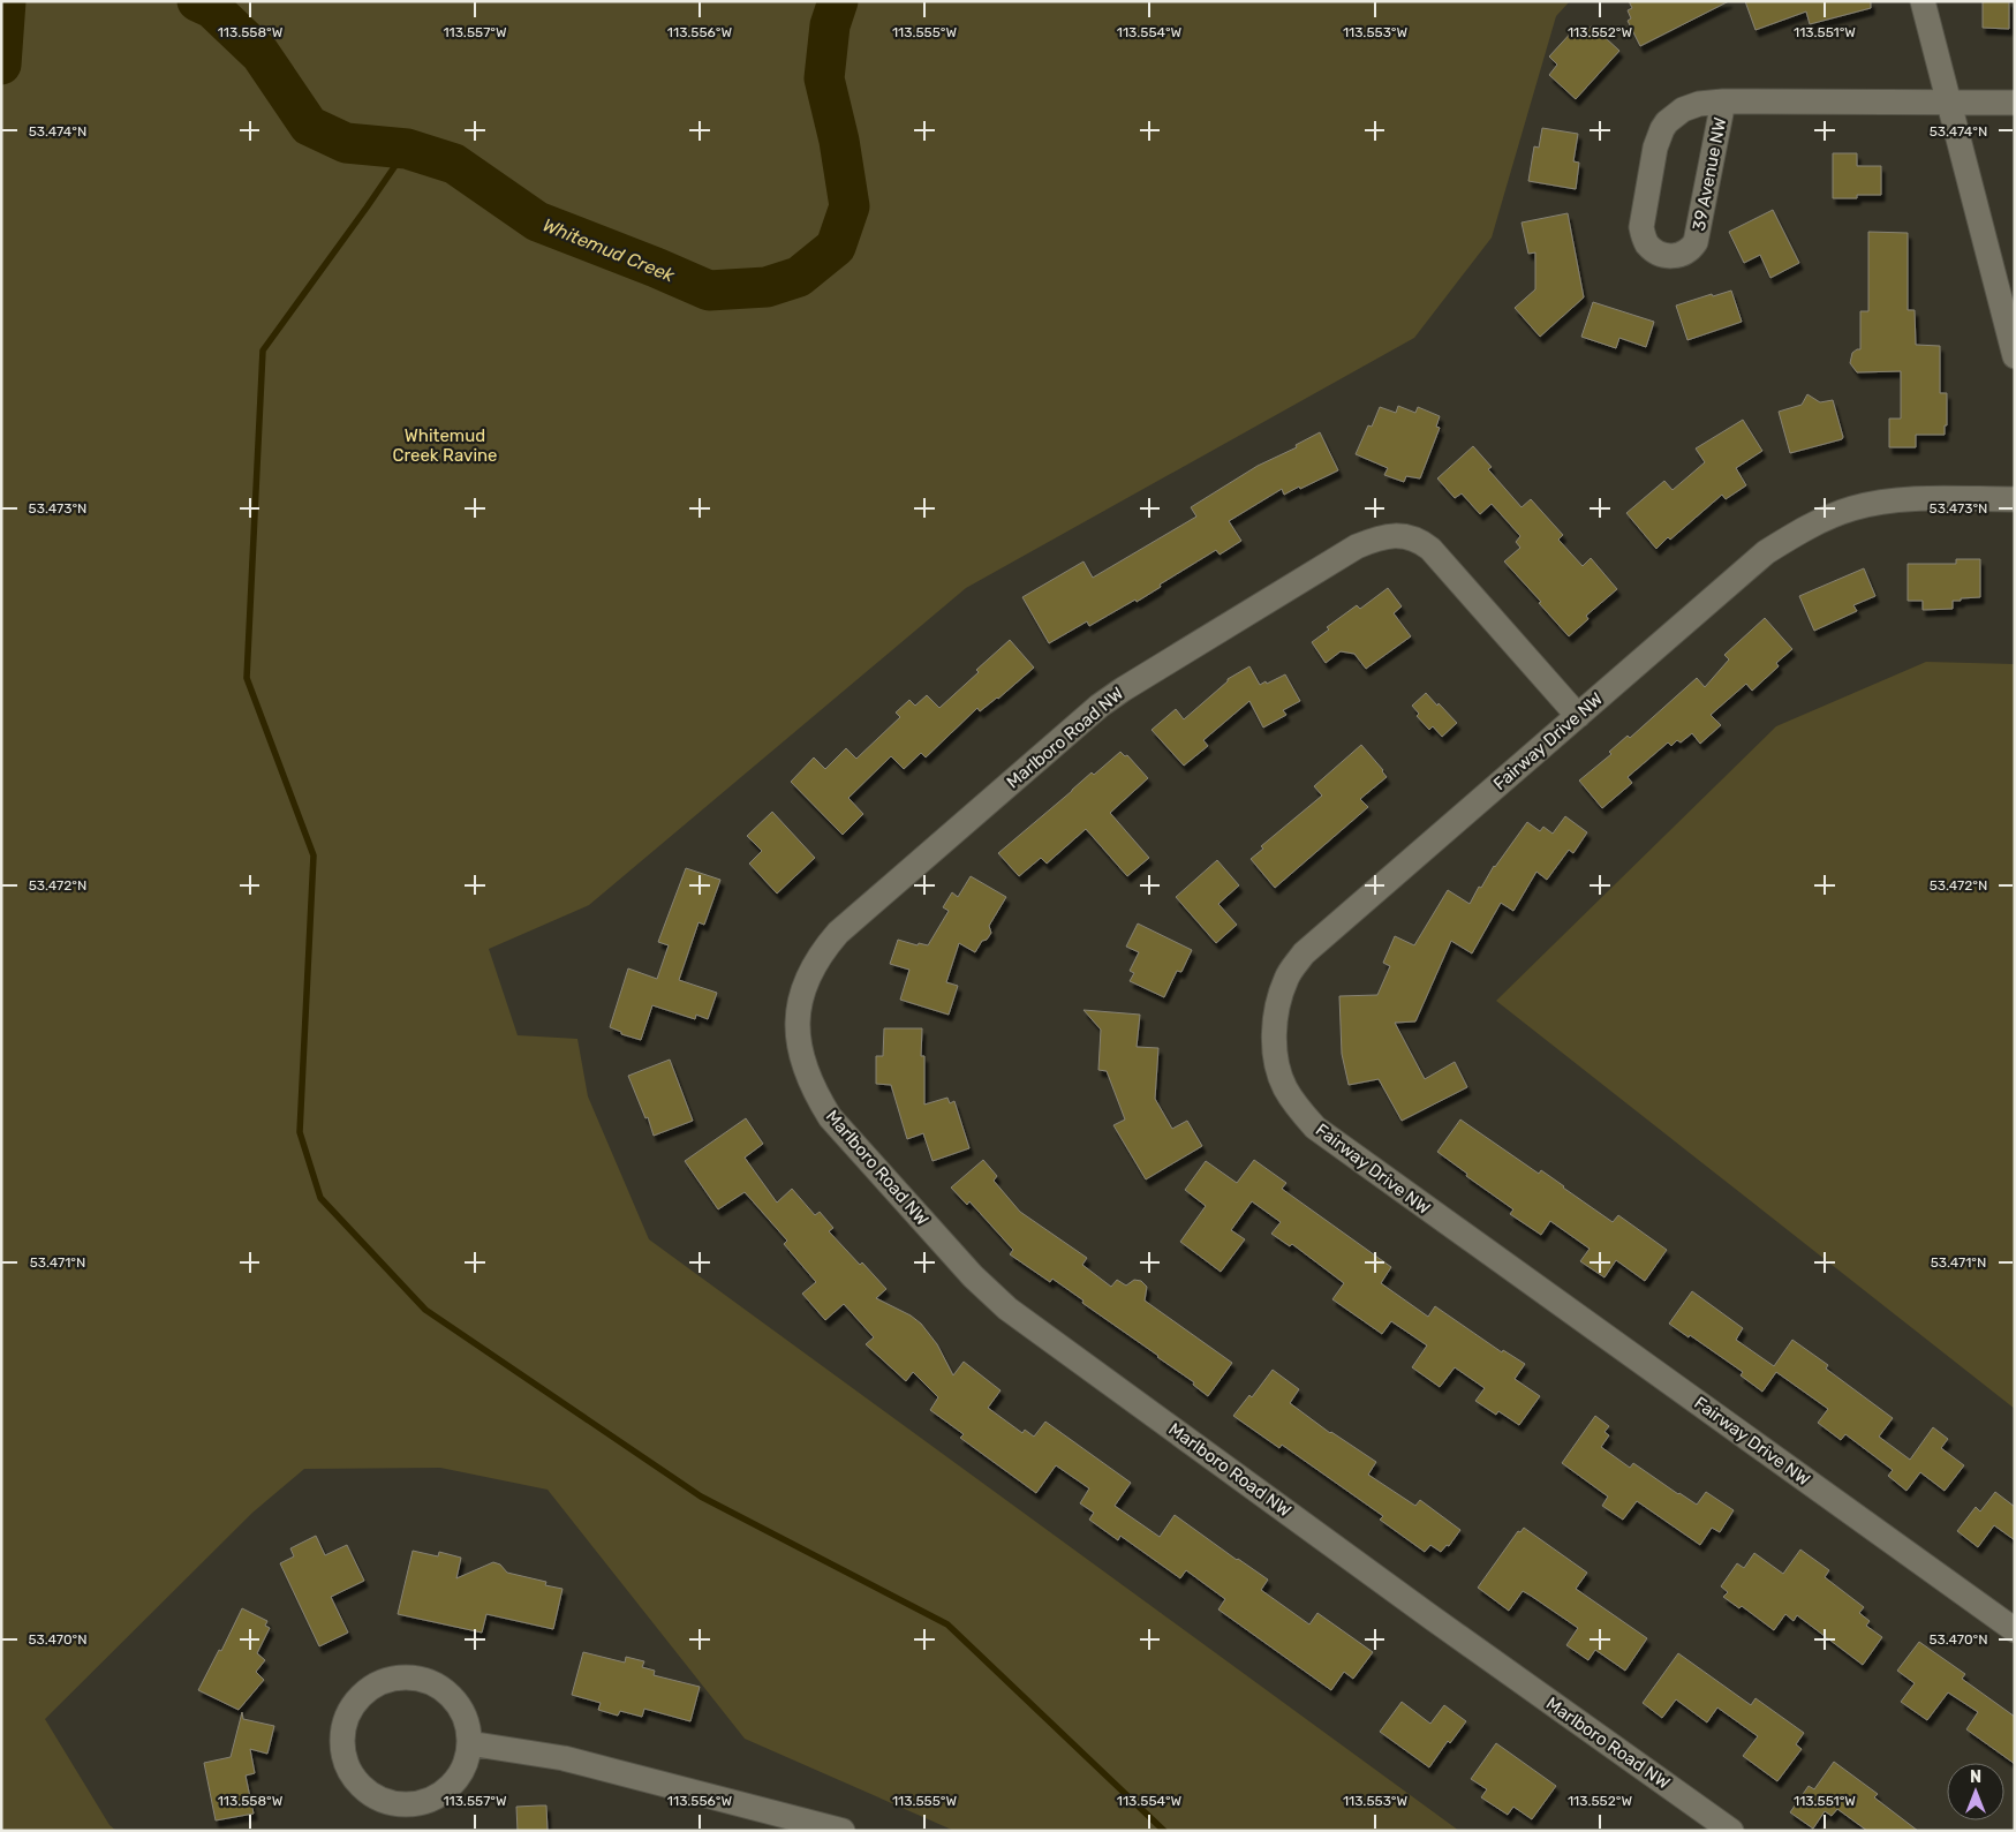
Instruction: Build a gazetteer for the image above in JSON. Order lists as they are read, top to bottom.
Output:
{
  "streets": {
    "street": ["39 Avenue NW", "Marlboro Road NW", "Fairway Drive NW"]
  },
  "crossings": [
    ["Marlboro Road NW", "Fairway Drive NW"]
  ],
  "water": ["Whitemud Creek"],
  "parks": ["Whitemud Creek Ravine"],
  "north": "top",
  "coordinates": [
    "113.558°W",
    "113.557°W",
    "113.556°W",
    "113.555°W",
    "113.554°W",
    "113.553°W",
    "113.552°W",
    "113.551°W",
    "53.474°N",
    "53.473°N",
    "53.472°N",
    "53.471°N",
    "53.470°N"
  ]
}
